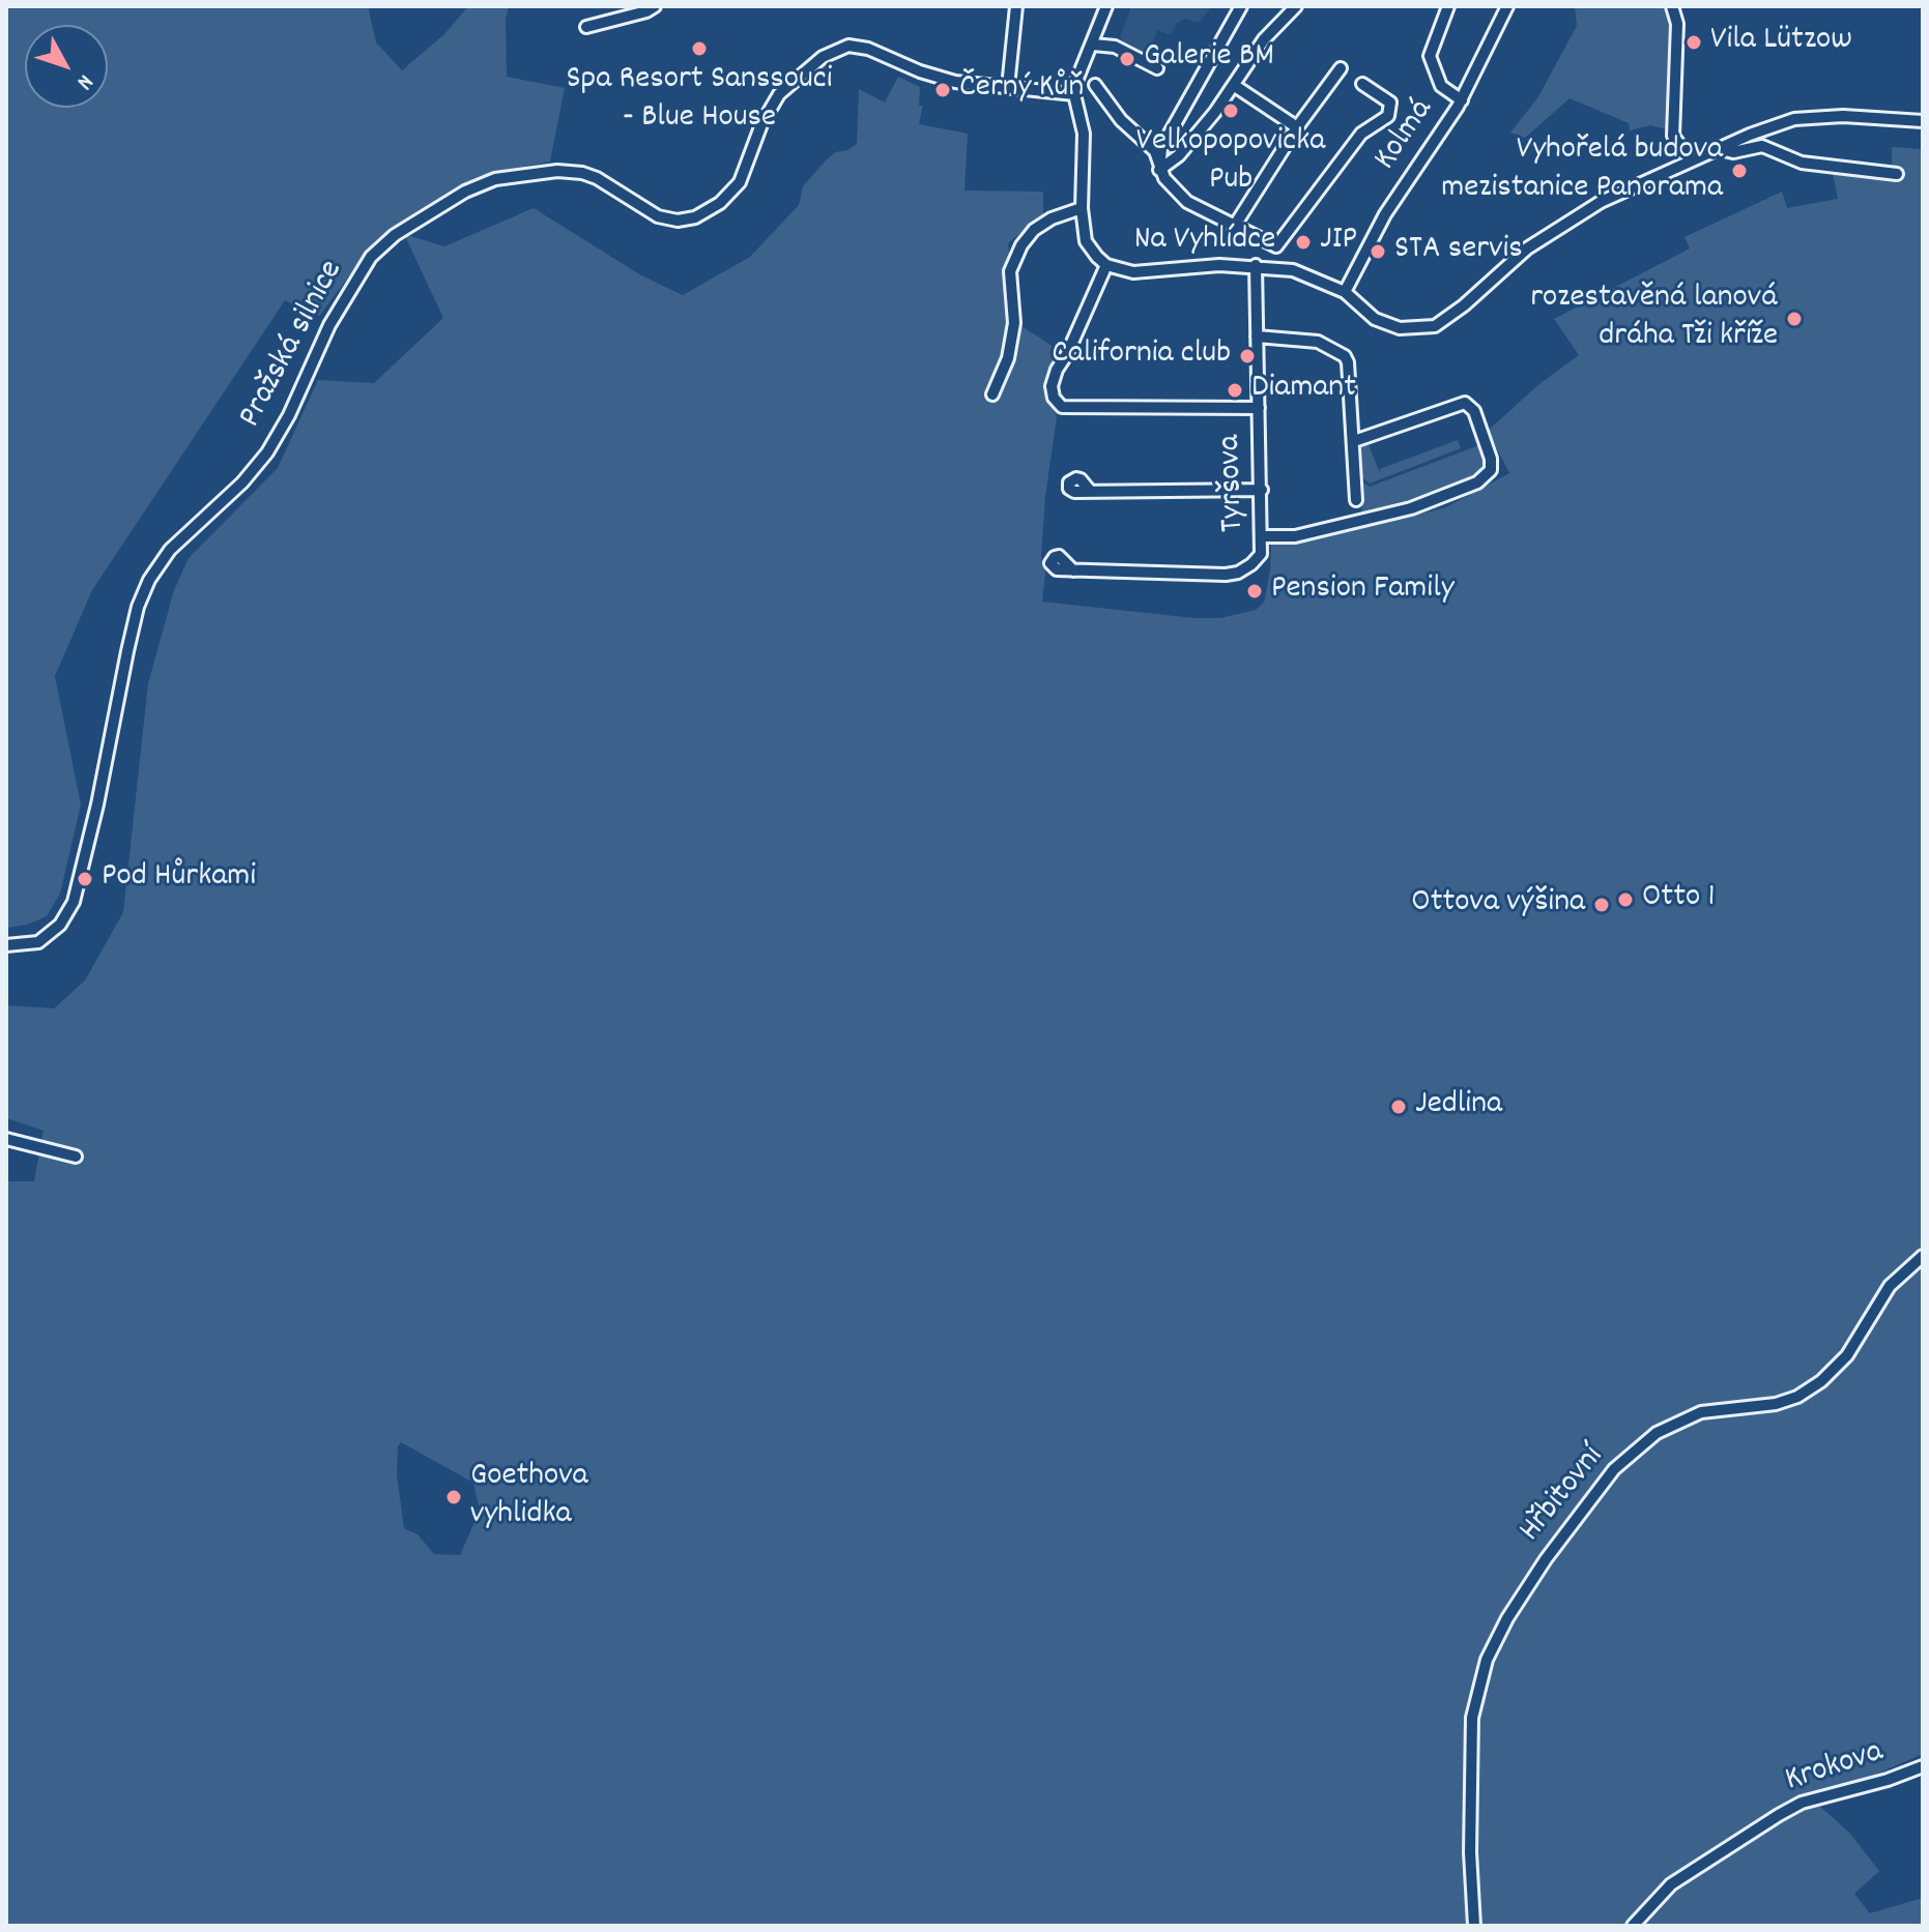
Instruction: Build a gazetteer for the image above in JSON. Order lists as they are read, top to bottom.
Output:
{
  "streets": {
    "street": [
      "Kolmá",
      "Na Vyhlídce",
      "Pražská silnice",
      "Tyršova",
      "Hřbitovní",
      "Krokova"
    ]
  },
  "crossings": [
    ["Kolmá", "Na Vyhlídce"],
    ["Na Vyhlídce", "Pražská silnice"],
    ["Na Vyhlídce", "Tyršova"]
  ],
  "places": [
    "Vila Lützow",
    "Spa Resort Sanssouci - Blue House",
    "Galerie BM",
    "Černý Kůň",
    "Velkopopovicka Pub",
    "Vyhořelá budova mezistanice Panorama",
    "JIP",
    "STA servis",
    "rozestavěná lanová dráha Tži kříže",
    "California club",
    "Diamant",
    "Pension Family",
    "Pod Hůrkami",
    "Otto 1",
    "Ottova výšina",
    "Jedlina",
    "Goethova vyhlidka"
  ],
  "north": "bottom right"
}
